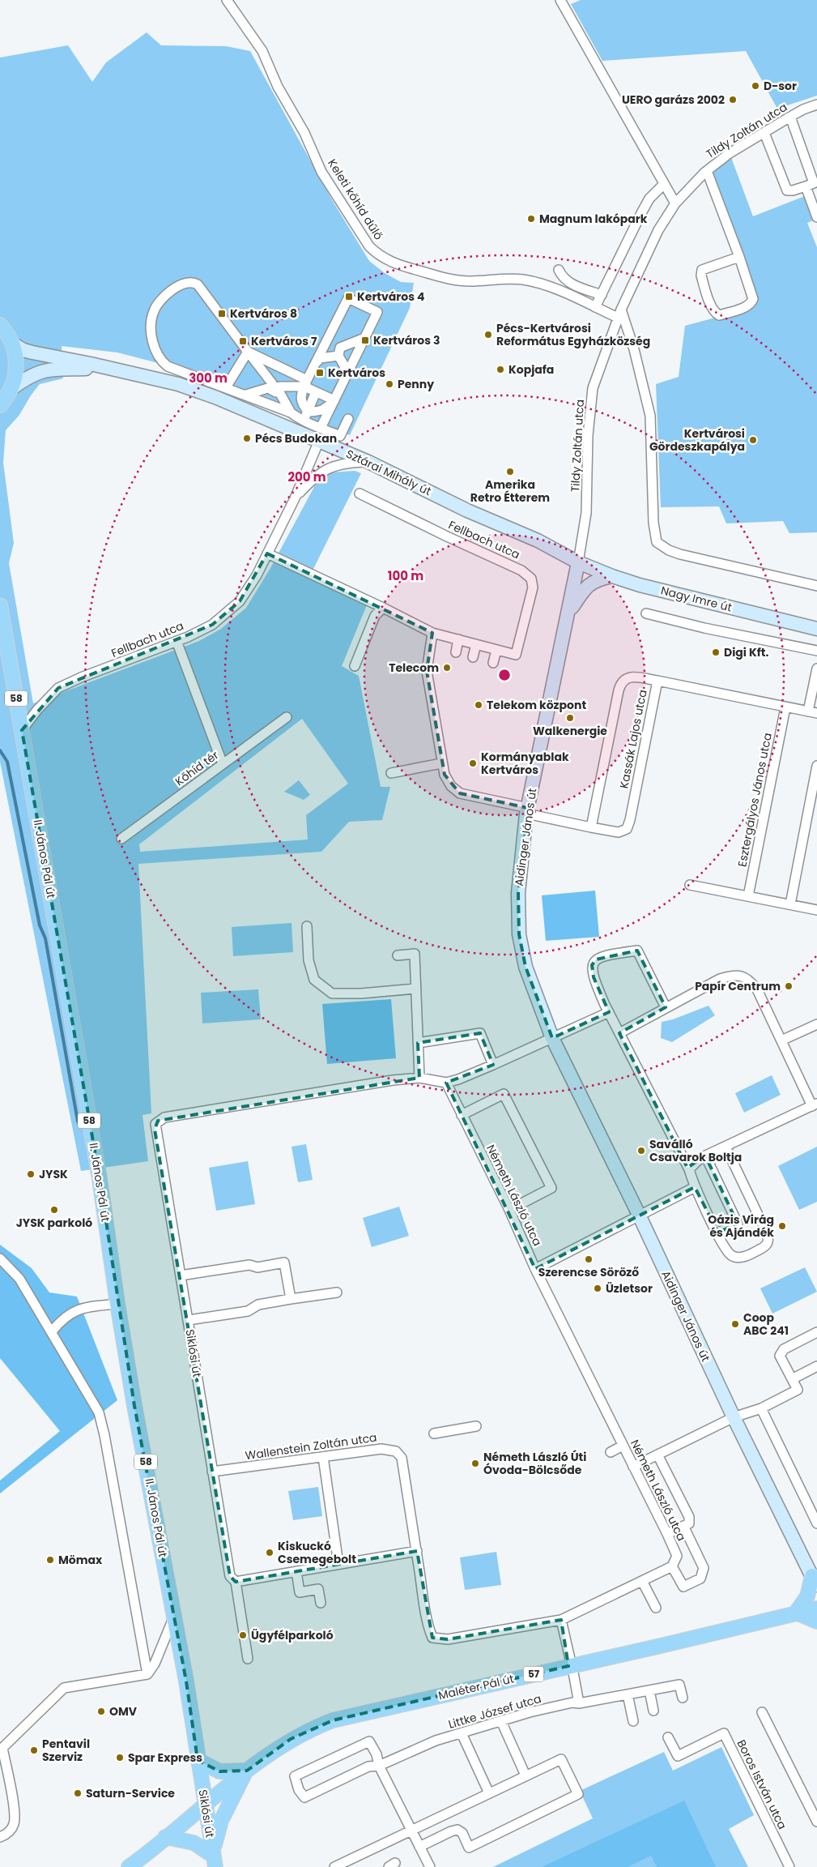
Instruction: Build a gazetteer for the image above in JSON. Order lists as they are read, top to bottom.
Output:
{
  "streets": {
    "main road": [
      "58",
      "II. János Pál út",
      "Siklósi út",
      "57",
      "Maléter Pál út"
    ],
    "street": [
      "Tildy Zoltán utca",
      "Keleti kőhíd dűlő",
      "Sztárai Mihály út",
      "Fellbach utca",
      "Nagy Imre út",
      "Kassák Lajos utca",
      "Kőhíd tér",
      "Esztergályos János utca",
      "Aidinger János út",
      "Németh László utca",
      "Wallenstein Zoltán utca",
      "Littke József utca",
      "Boros István utca"
    ]
  },
  "crossings": [
    ["Tildy Zoltán utca", "Keleti kőhíd dűlő"],
    ["Tildy Zoltán utca", "Sztárai Mihály út"],
    ["Tildy Zoltán utca", "Nagy Imre út"],
    ["Tildy Zoltán utca", "Aidinger János út"],
    ["Sztárai Mihály út", "Fellbach utca"],
    ["Sztárai Mihály út", "Nagy Imre út"],
    ["Sztárai Mihály út", "Aidinger János út"],
    ["Fellbach utca", "Kassák Lajos utca"],
    ["Fellbach utca", "II. János Pál út"],
    ["Nagy Imre út", "Aidinger János út"],
    ["Kassák Lajos utca", "Aidinger János út"],
    ["II. János Pál út", "Siklósi út"],
    ["Siklósi út", "Wallenstein Zoltán utca"],
    ["Siklósi út", "57"],
    ["Siklósi út", "Maléter Pál út"],
    ["57", "Maléter Pál út"]
  ],
  "places": {
    "other": [
      "D-sor",
      "UERO garázs 2002",
      "Magnum lakópark",
      "Pécs-Kertvárosi Református Egyházközség",
      "Kopjafa",
      "Penny",
      "Pécs Budokan",
      "Kertvárosi Gördeszkapálya",
      "Amerika Retro Étterem",
      "Digi Kft.",
      "Telecom",
      "Telekom központ",
      "Walkenergie",
      "Kormányablak Kertváros",
      "Papír Centrum",
      "Saválló Csavarok Boltja",
      "JYSK",
      "JYSK parkoló",
      "Oázis Virág és Ajándék",
      "Szerencse Söröző",
      "Üzletsor",
      "Coop ABC 241",
      "Németh László Úti Óvoda-Bölcsőde",
      "Kiskuckó Csemegebolt",
      "Mömax",
      "Ügyfélparkoló",
      "OMV",
      "Pentavil Szerviz",
      "Spar Express",
      "Saturn-Service"
    ],
    "transit": [
      "Kertváros 4",
      "Kertváros 8",
      "Kertváros 3",
      "Kertváros 7",
      "Kertváros"
    ]
  },
  "rings": ["300 m", "200 m", "100 m"]
}
